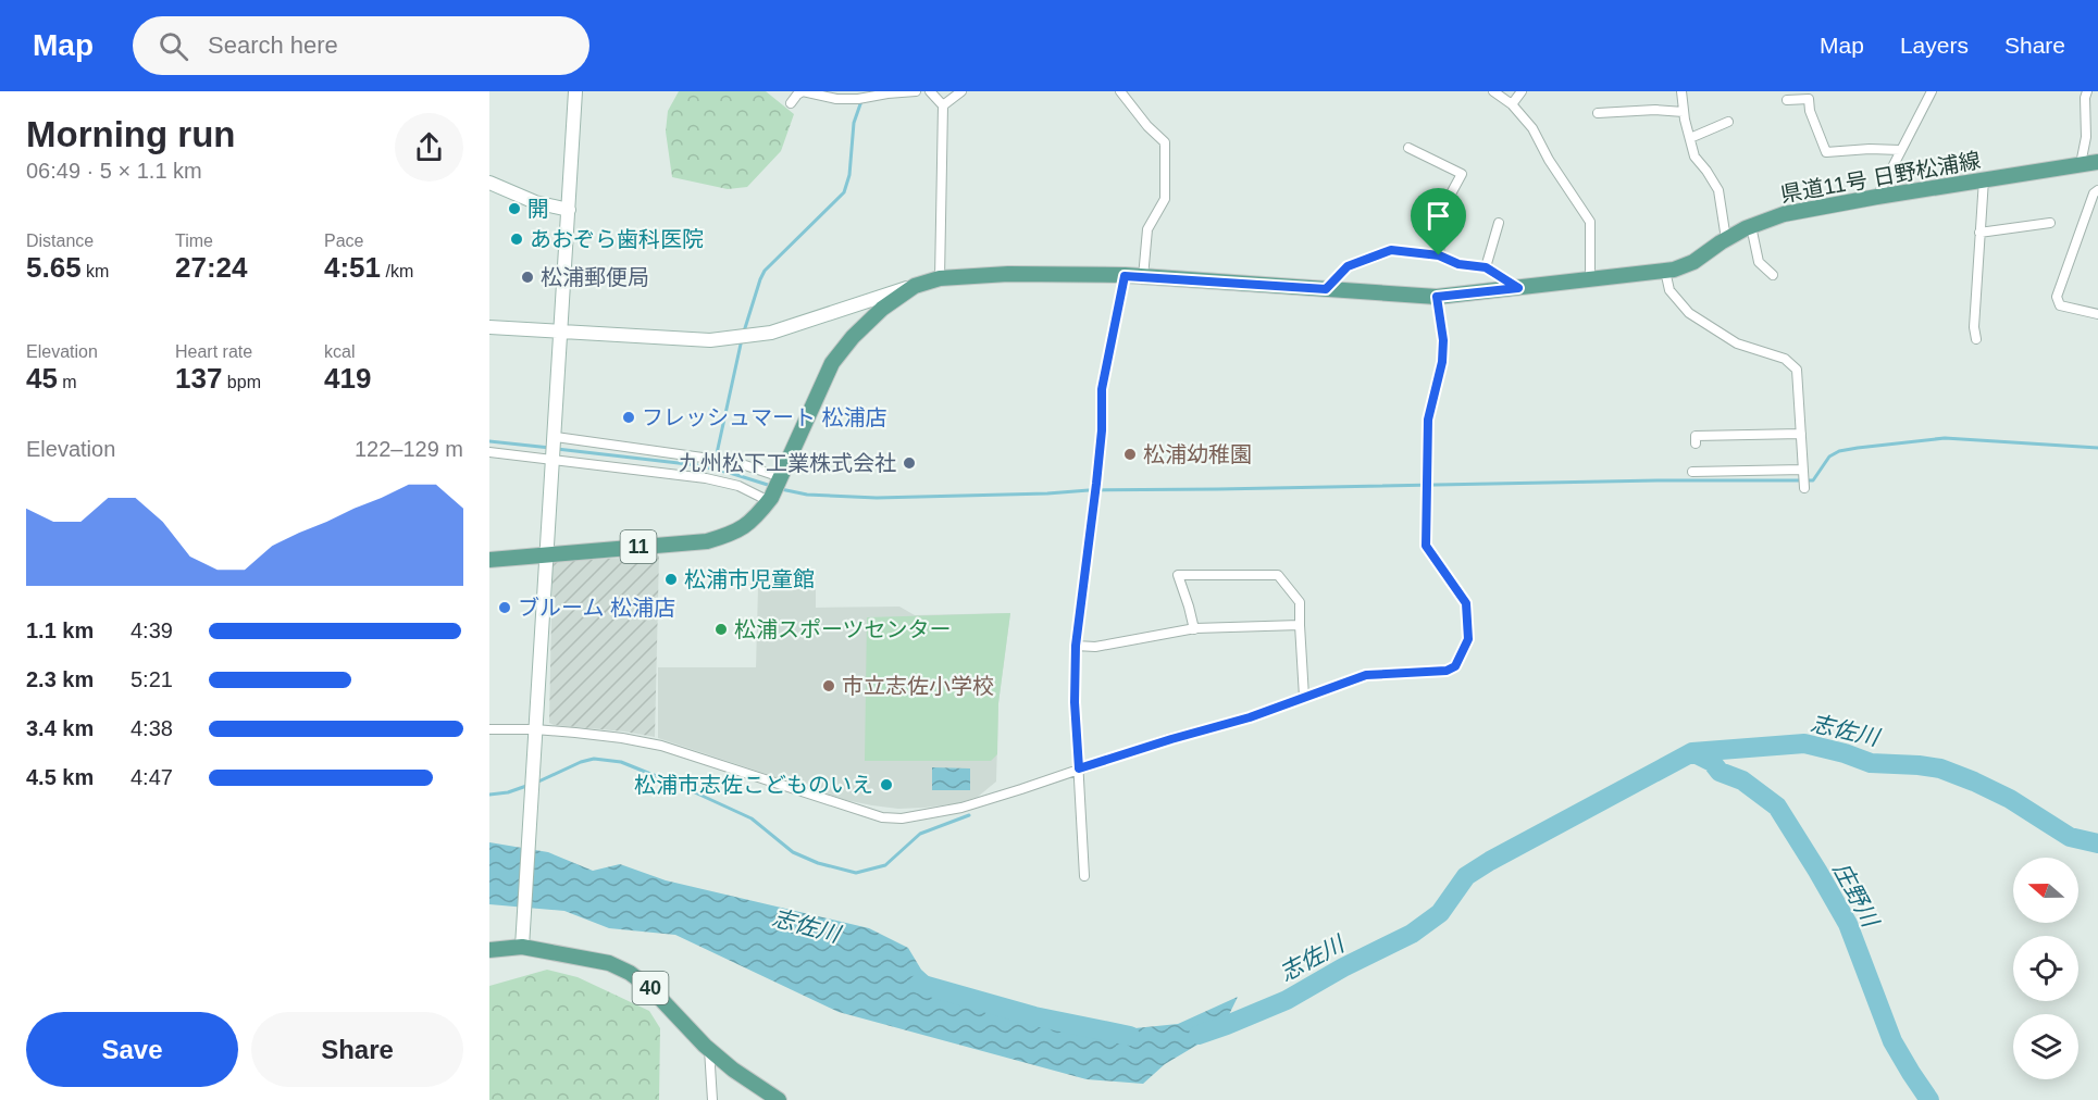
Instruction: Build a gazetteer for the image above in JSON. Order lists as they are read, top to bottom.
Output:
{
  "streets": {
    "main road": ["県道11号 日野松浦線", "11", "40"]
  },
  "water": ["志佐川", "庄野川"],
  "places": [
    "開",
    "あおぞら歯科医院",
    "松浦郵便局",
    "フレッシュマート 松浦店",
    "松浦幼稚園",
    "九州松下工業株式会社",
    "松浦市児童館",
    "ブルーム 松浦店",
    "松浦スポーツセンター",
    "市立志佐小学校",
    "松浦市志佐こどものいえ"
  ],
  "north": "left",
  "page": {
    "header": "Map",
    "search": "Search here",
    "nav": ["Map", "Layers", "Share"],
    "heading": ["Morning run", "06:49 · 5 × 1.1 km"],
    "stats": [
      ["Distance", "5.65 km"],
      ["Time", "27:24"],
      ["Pace", "4:51 /km"],
      ["Elevation", "45 m"],
      ["Heart rate", "137 bpm"],
      ["kcal", "419"]
    ],
    "chart": ["Elevation", "122–129 m"],
    "list": [
      {
        "name": "1.1 km",
        "note": "4:39"
      },
      {
        "name": "2.3 km",
        "note": "5:21"
      },
      {
        "name": "3.4 km",
        "note": "4:38"
      },
      {
        "name": "4.5 km",
        "note": "4:47"
      }
    ],
    "buttons": ["Save", "Share"]
  }
}
